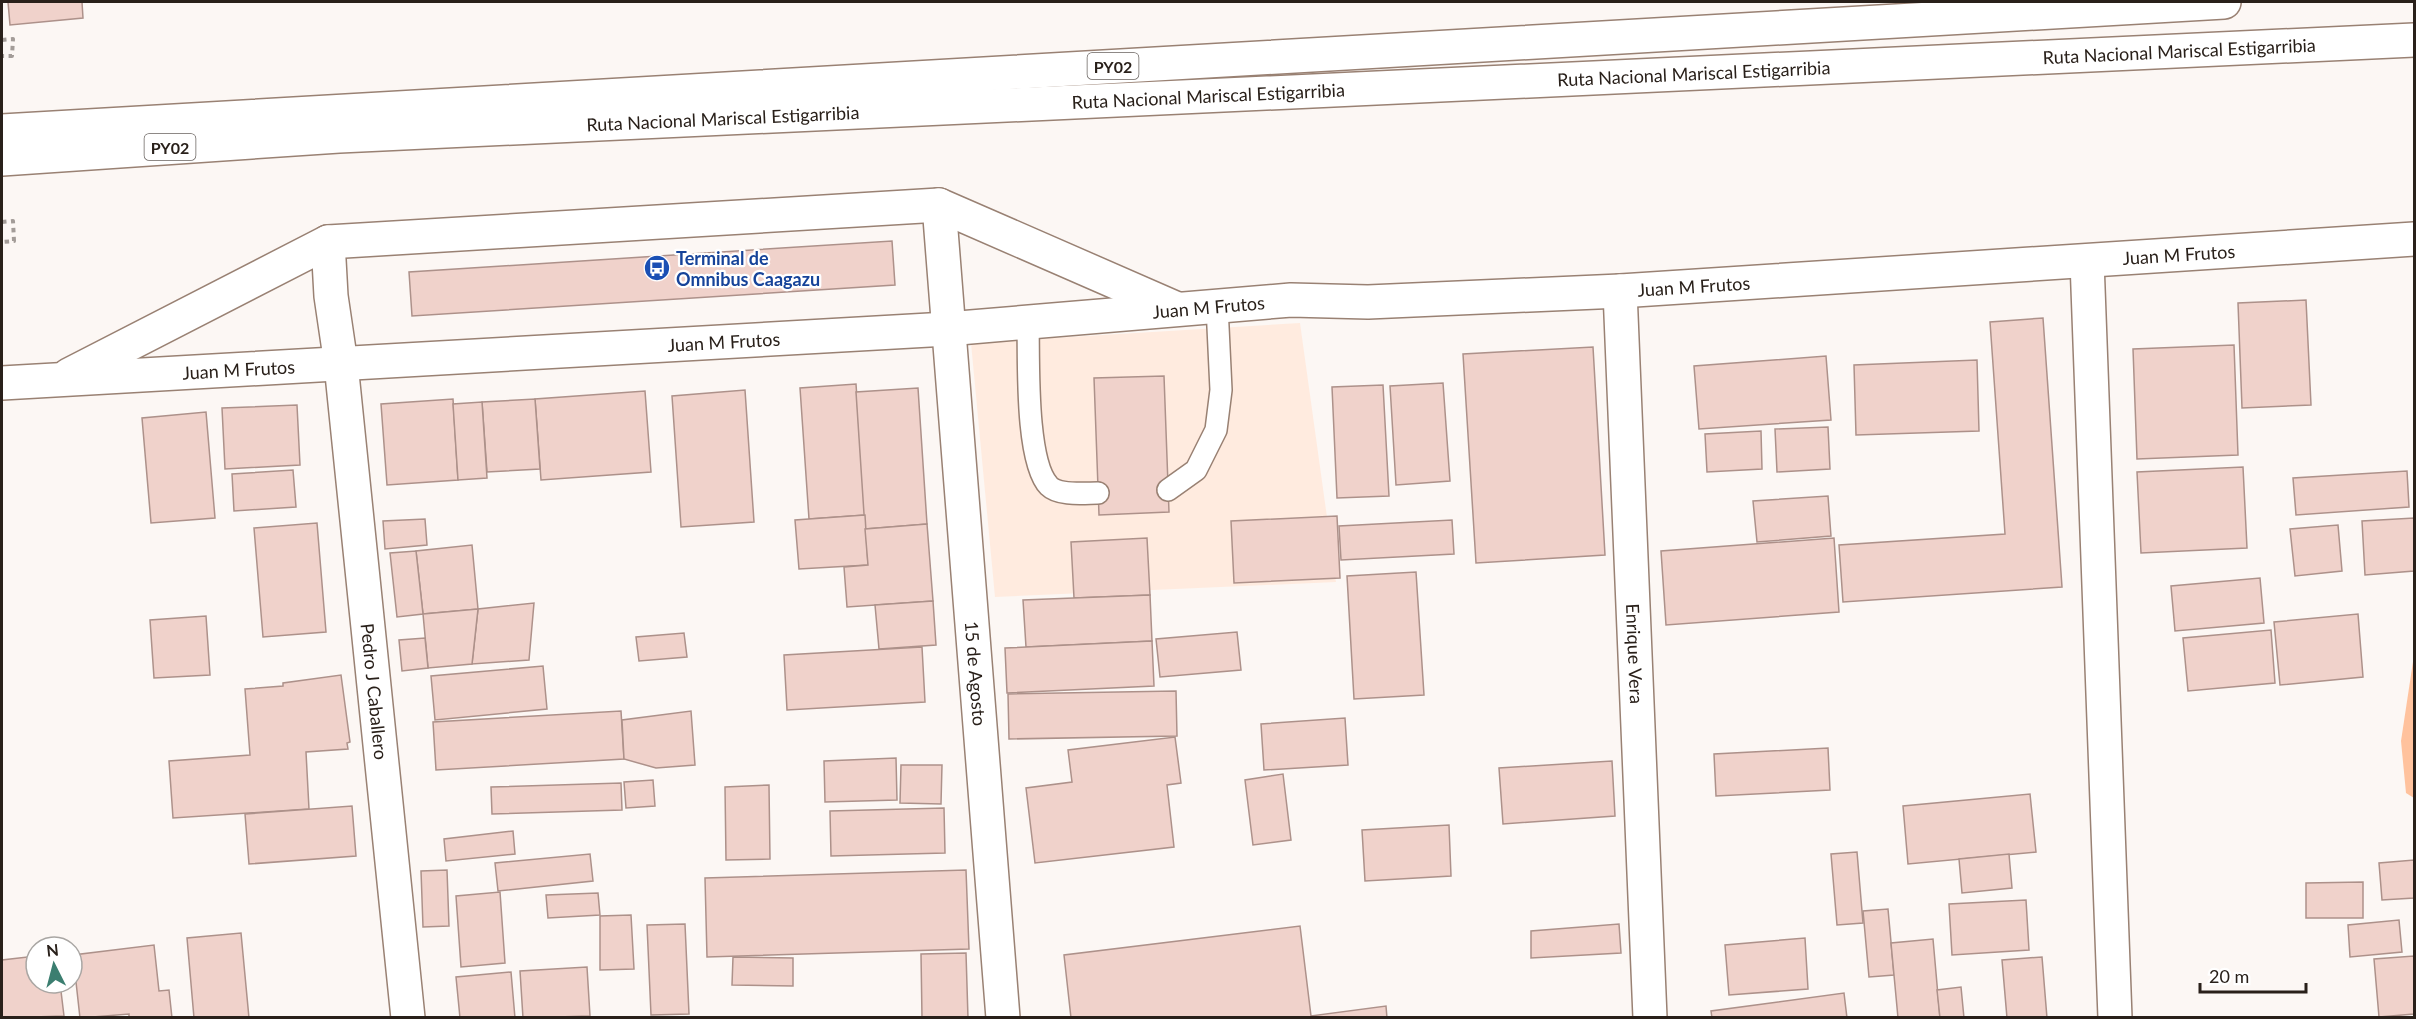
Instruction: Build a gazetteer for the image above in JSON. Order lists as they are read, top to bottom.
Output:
{
  "streets": {
    "main road": [
      "Ruta Nacional Mariscal Estigarribia",
      "PY02",
      "Juan M Frutos",
      "Enrique Vera",
      "15 de Agosto",
      "Pedro J Caballero"
    ]
  },
  "crossings": [
    ["Juan M Frutos", "Enrique Vera"],
    ["Juan M Frutos", "15 de Agosto"],
    ["Juan M Frutos", "Pedro J Caballero"]
  ],
  "places": {
    "bus stop": ["Terminal de Omnibus Caagazu"]
  },
  "scale_bar": "20 m",
  "north": "top"
}
